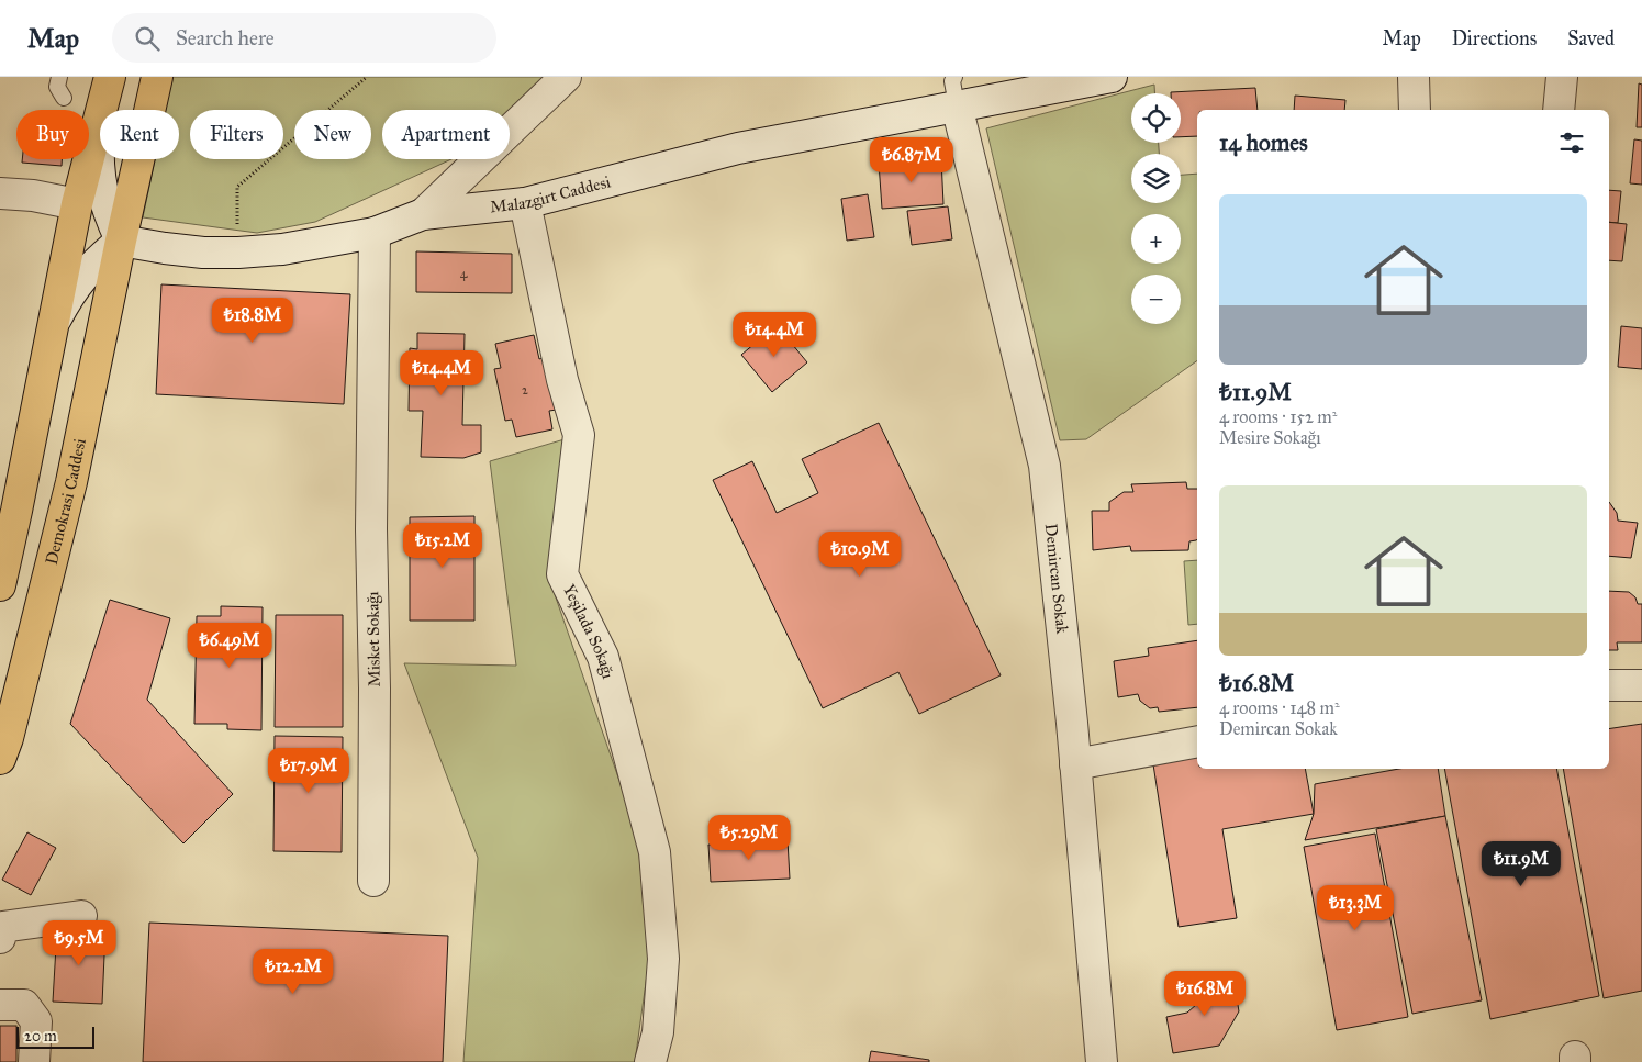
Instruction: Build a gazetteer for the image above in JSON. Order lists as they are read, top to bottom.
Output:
{
  "streets": {
    "main road": ["Demokrasi Caddesi"],
    "street": [
      "Malazgirt Caddesi",
      "Demircan Sokak",
      "Yeşilada Sokağı",
      "Misket Sokağı"
    ]
  },
  "crossings": [
    ["Malazgirt Caddesi", "Demokrasi Caddesi"],
    ["Malazgirt Caddesi", "Demircan Sokak"],
    ["Malazgirt Caddesi", "Yeşilada Sokağı"],
    ["Malazgirt Caddesi", "Misket Sokağı"]
  ],
  "house_numbers": ["4", "2"],
  "scale_bar": "20 m",
  "page": {
    "header": "Map",
    "search": "Search here",
    "nav": ["Map", "Directions", "Saved"],
    "map_buttons": ["+", "−"],
    "chip": [
      "Buy",
      "Rent",
      "Filters",
      "New",
      "Apartment"
    ],
    "heading": "14 homes",
    "price": [
      "₺6.87M",
      "₺18.8M",
      "₺14.4M",
      "₺14.4M",
      "₺15.2M",
      "₺10.9M",
      "₺6.49M",
      "₺17.9M",
      "₺5.29M",
      "₺11.9M",
      "₺13.3M",
      "₺9.5M",
      "₺12.2M",
      "₺16.8M"
    ],
    "list": [
      {
        "name": "₺11.9M",
        "note": "4 rooms · 152 m² · Mesire Sokağı"
      },
      {
        "name": "₺16.8M",
        "note": "4 rooms · 148 m² · Demircan Sokak"
      }
    ],
    "scale": "20 m"
  }
}
